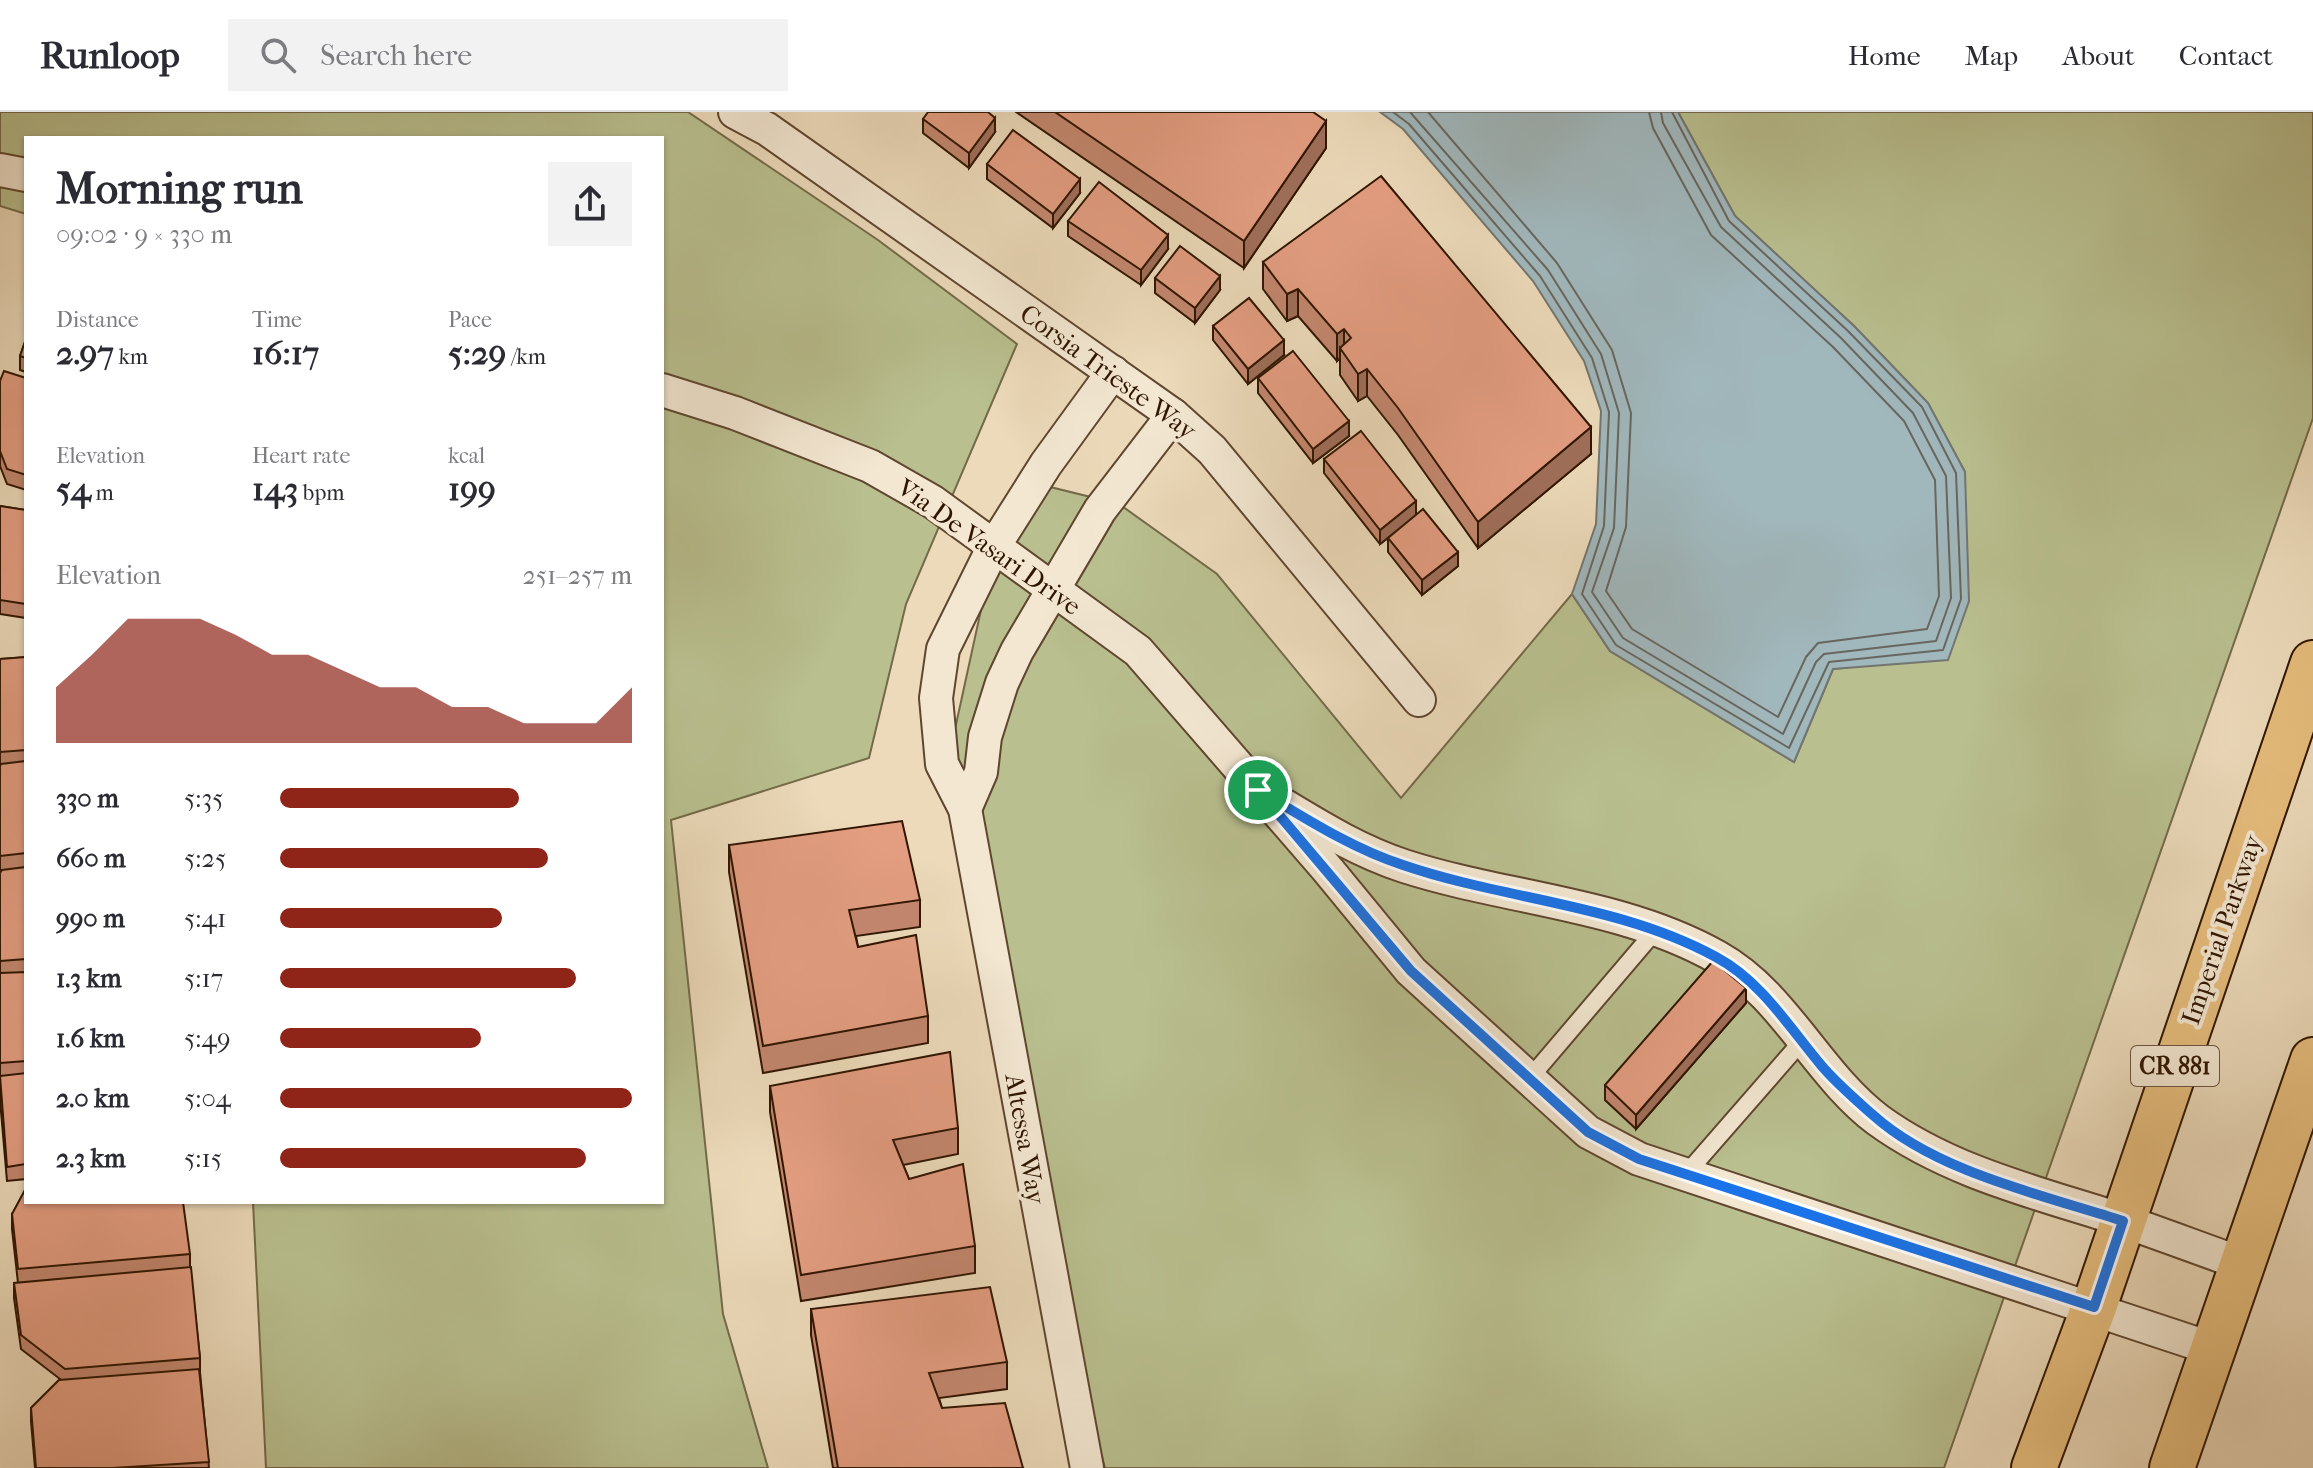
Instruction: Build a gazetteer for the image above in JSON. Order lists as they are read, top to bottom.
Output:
{
  "streets": {
    "main road": ["Imperial Parkway", "CR 881"],
    "street": ["Corsia Trieste Way", "Via De Vasari Drive", "Altessa Way"]
  },
  "crossings": [
    ["Corsia Trieste Way", "Altessa Way"],
    ["Via De Vasari Drive", "Imperial Parkway"],
    ["Via De Vasari Drive", "Altessa Way"]
  ],
  "page": {
    "header": "Runloop",
    "search": "Search here",
    "nav": [
      "Home",
      "Map",
      "About",
      "Contact"
    ],
    "heading": ["Morning run", "09:02 · 9 × 330 m"],
    "stats": [
      ["Distance", "2.97 km"],
      ["Time", "16:17"],
      ["Pace", "5:29 /km"],
      ["Elevation", "54 m"],
      ["Heart rate", "143 bpm"],
      ["kcal", "199"]
    ],
    "chart": ["Elevation", "251–257 m"],
    "list": [
      {
        "name": "330 m",
        "note": "5:35"
      },
      {
        "name": "660 m",
        "note": "5:25"
      },
      {
        "name": "990 m",
        "note": "5:41"
      },
      {
        "name": "1.3 km",
        "note": "5:17"
      },
      {
        "name": "1.6 km",
        "note": "5:49"
      },
      {
        "name": "2.0 km",
        "note": "5:04"
      },
      {
        "name": "2.3 km",
        "note": "5:15"
      }
    ]
  }
}
